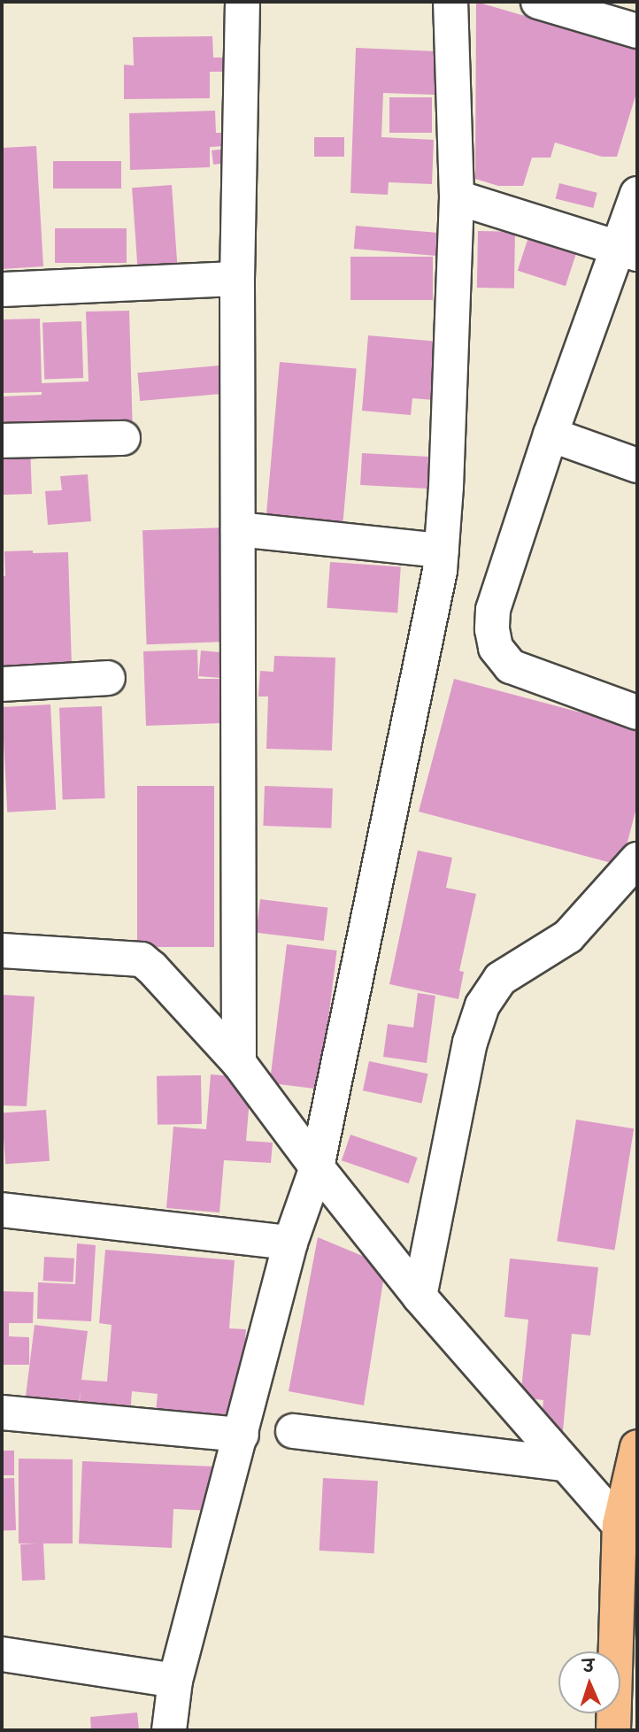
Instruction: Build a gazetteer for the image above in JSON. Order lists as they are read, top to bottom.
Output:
{
  "north": "top"
}
